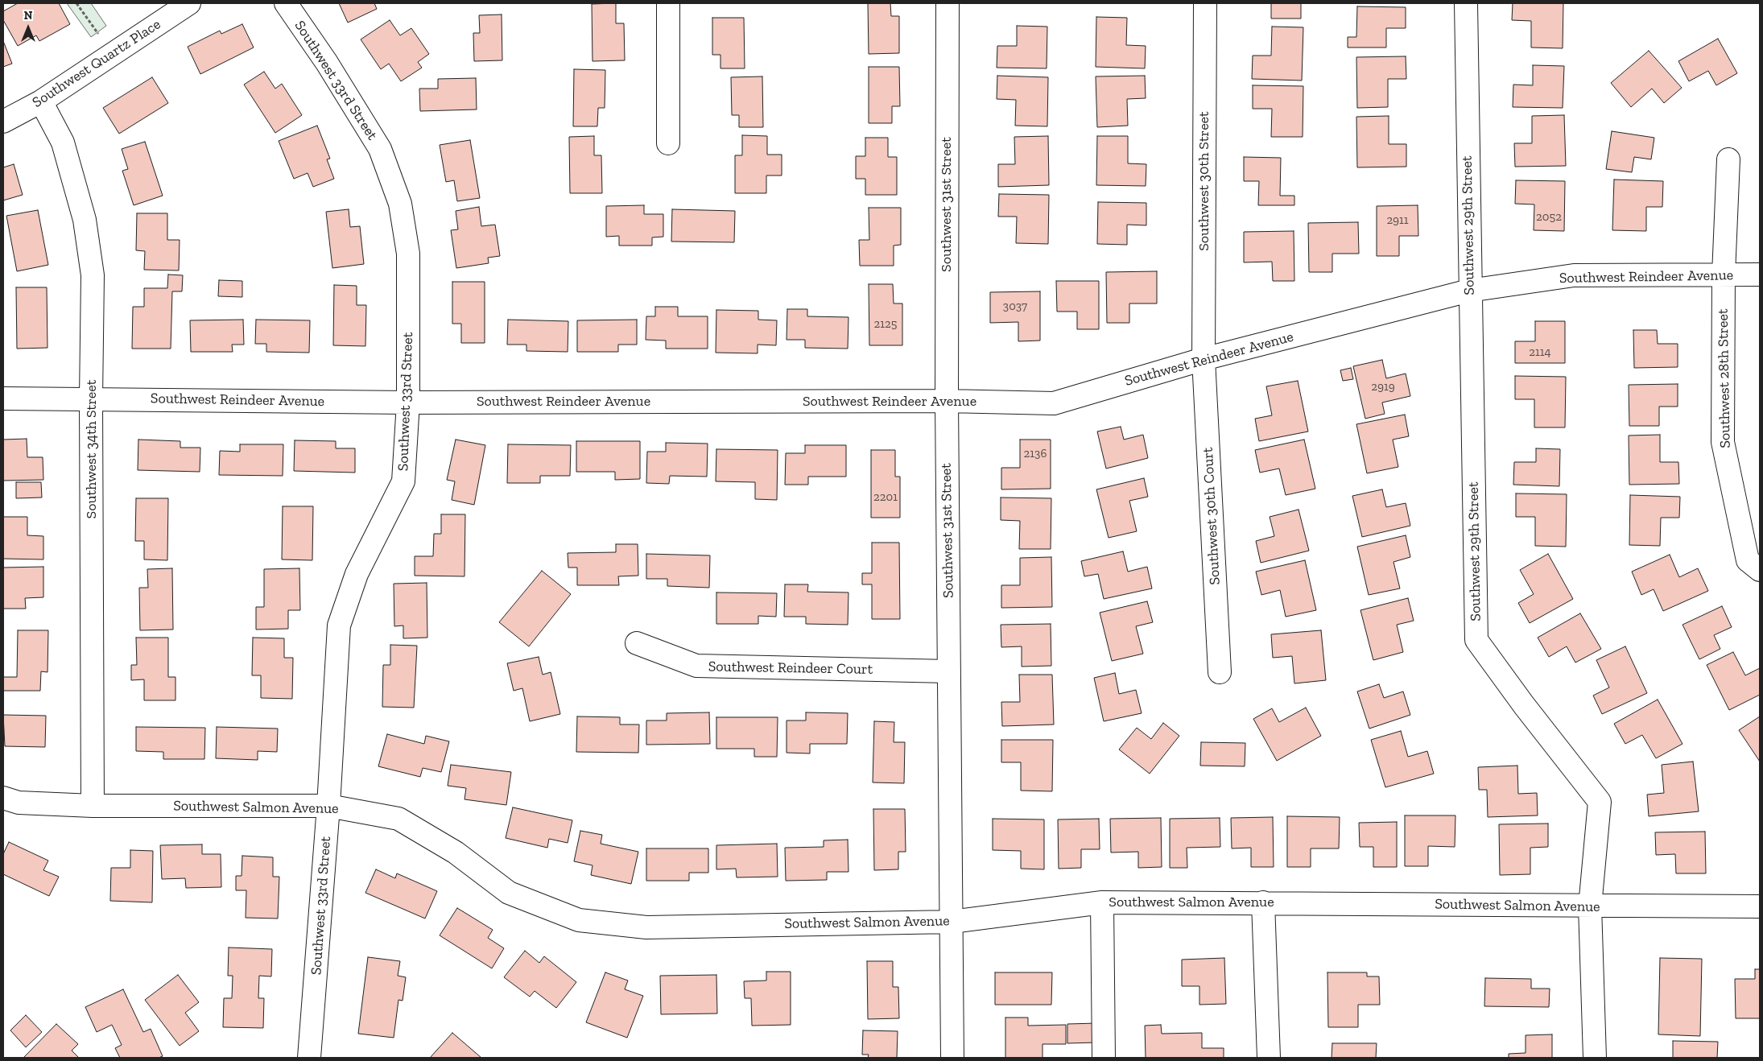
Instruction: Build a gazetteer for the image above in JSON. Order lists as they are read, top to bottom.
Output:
{
  "streets": {
    "street": [
      "Southwest Quartz Place",
      "Southwest 33rd Street",
      "Southwest 30th Street",
      "Southwest 31st Street",
      "Southwest 29th Street",
      "Southwest Reindeer Avenue",
      "Southwest 28th Street",
      "Southwest 34th Street",
      "Southwest 30th Court",
      "Southwest Reindeer Court",
      "Southwest Salmon Avenue"
    ]
  },
  "crossings": [
    ["Southwest Quartz Place", "Southwest 34th Street"],
    ["Southwest 33rd Street", "Southwest Reindeer Avenue"],
    ["Southwest 33rd Street", "Southwest Salmon Avenue"],
    ["Southwest 30th Street", "Southwest Reindeer Avenue"],
    ["Southwest 30th Street", "Southwest 30th Court"],
    ["Southwest 31st Street", "Southwest Reindeer Avenue"],
    ["Southwest 31st Street", "Southwest Reindeer Court"],
    ["Southwest 31st Street", "Southwest Salmon Avenue"],
    ["Southwest 29th Street", "Southwest Reindeer Avenue"],
    ["Southwest 29th Street", "Southwest Salmon Avenue"],
    ["Southwest Reindeer Avenue", "Southwest 28th Street"],
    ["Southwest Reindeer Avenue", "Southwest 34th Street"],
    ["Southwest Reindeer Avenue", "Southwest 30th Court"],
    ["Southwest 34th Street", "Southwest Salmon Avenue"]
  ],
  "house_numbers": [
    "2052",
    "2911",
    "3037",
    "2125",
    "2114",
    "2919",
    "2136",
    "2201"
  ],
  "north": "top"
}
